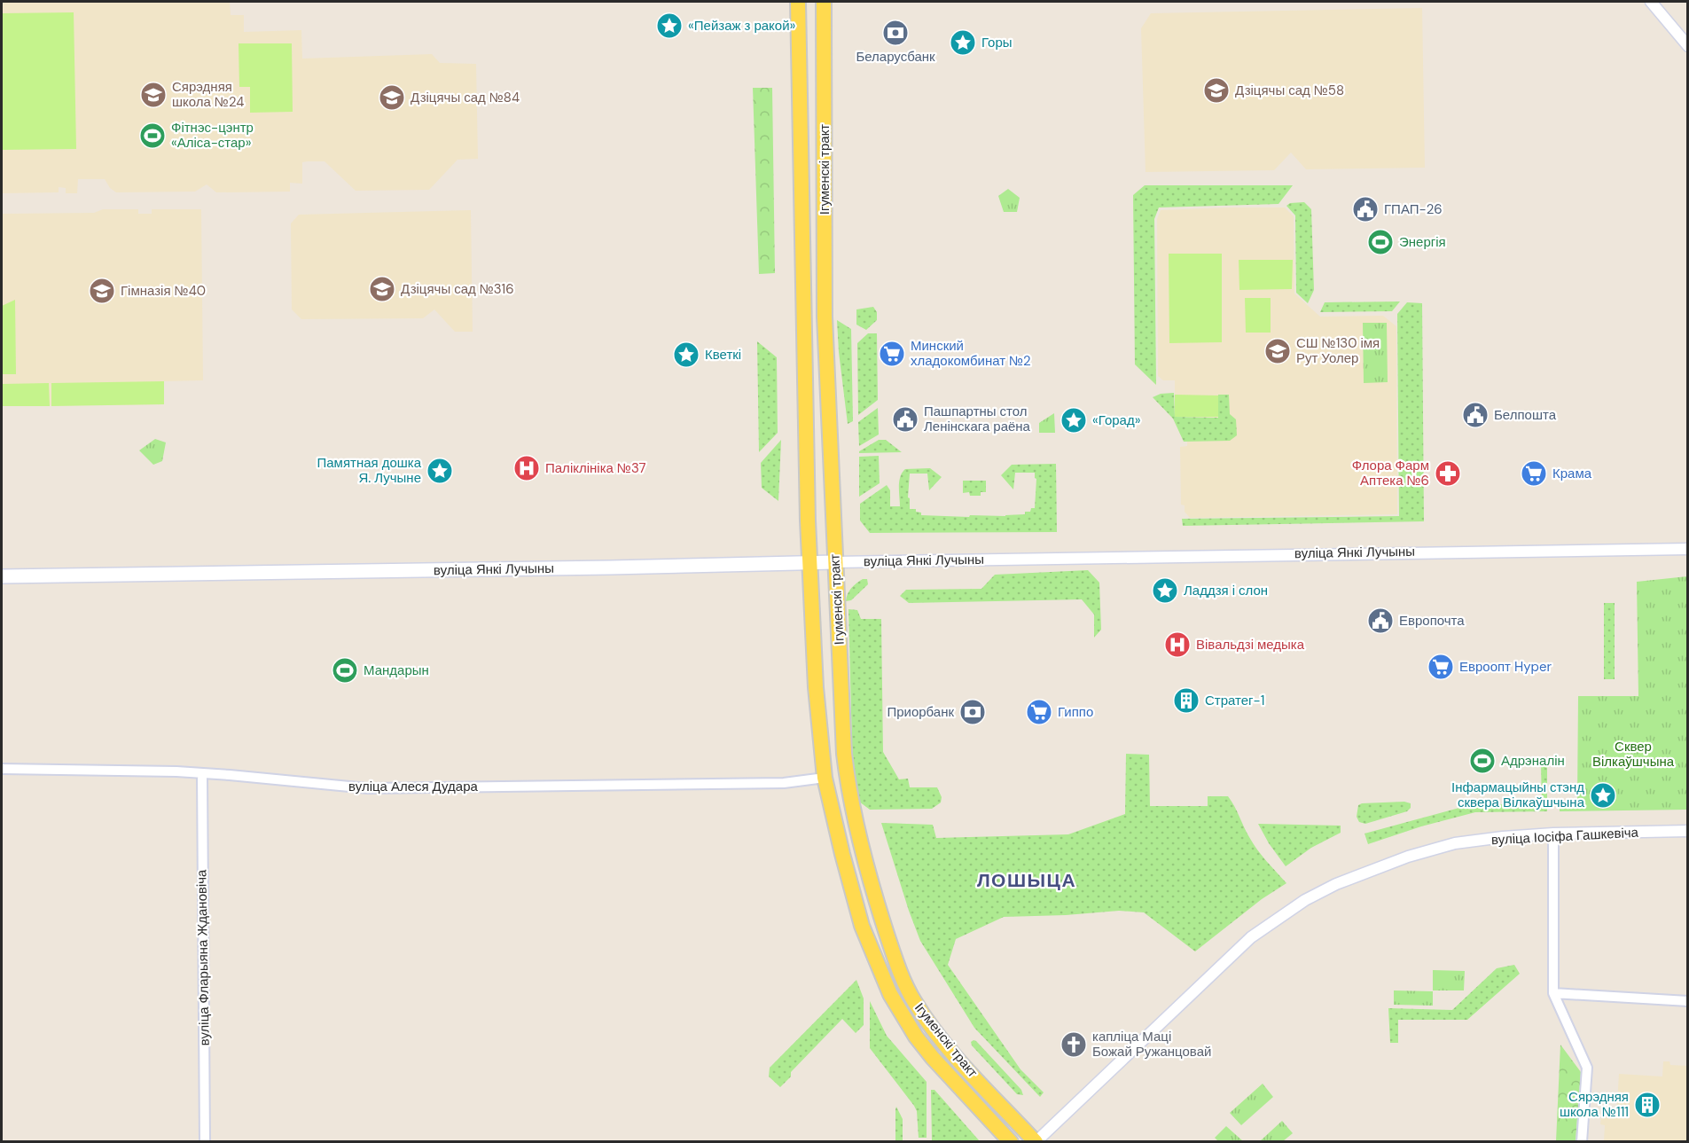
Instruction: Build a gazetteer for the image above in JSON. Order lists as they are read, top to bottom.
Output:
{
  "streets": {
    "main road": ["Ігуменскі тракт", "вуліца Янкі Лучыны"],
    "street": ["вуліца Алеся Дудара", "вуліца Іосіфа Гашкевіча", "вуліца Фларыяна Ждановіча"]
  },
  "crossings": [
    ["Ігуменскі тракт", "вуліца Янкі Лучыны"],
    ["Ігуменскі тракт", "вуліца Алеся Дудара"],
    ["Ігуменскі тракт", "вуліца Іосіфа Гашкевіча"],
    ["вуліца Алеся Дудара", "вуліца Фларыяна Ждановіча"]
  ],
  "districts": ["ЛОШЫЦА"],
  "parks": ["Сквер Вілкаўшчына"],
  "places": {
    "place": [
      "«Пейзаж з ракой»",
      "Горы",
      "Кветкі",
      "«Горад»",
      "Памятная дошка Я. Лучыне",
      "Ладдзя і слон",
      "Інфармацыйны стэнд сквера Вілкаўшчына"
    ],
    "bank": ["Беларусбанк", "Приорбанк"],
    "school or university": [
      "Дзіцячы сад №58",
      "Сярэдняя школа №24",
      "Дзіцячы сад №84",
      "Дзіцячы сад №316",
      "Гімназія №40",
      "СШ №130 імя Рут Уолер"
    ],
    "sports": [
      "Фітнэс-цэнтр «Аліса-стар»",
      "Энергія",
      "Мандарын",
      "Адрэналін"
    ],
    "public building": [
      "ГПАП-26",
      "Белпошта",
      "Пашпартны стол Ленінскага раёна",
      "Европочта"
    ],
    "supermarket": [
      "Минский хладокомбинат №2",
      "Крама",
      "Евроопт Hyper",
      "Гиппо"
    ],
    "hospital": ["Паліклініка №37", "Вівальдзі медыка"],
    "pharmacy": ["Флора Фарм Аптека №6"],
    "building": ["Стратег-1", "Сярэдняя школа №111"],
    "church": ["капліца Маці Божай Ружанцовай"]
  }
}
